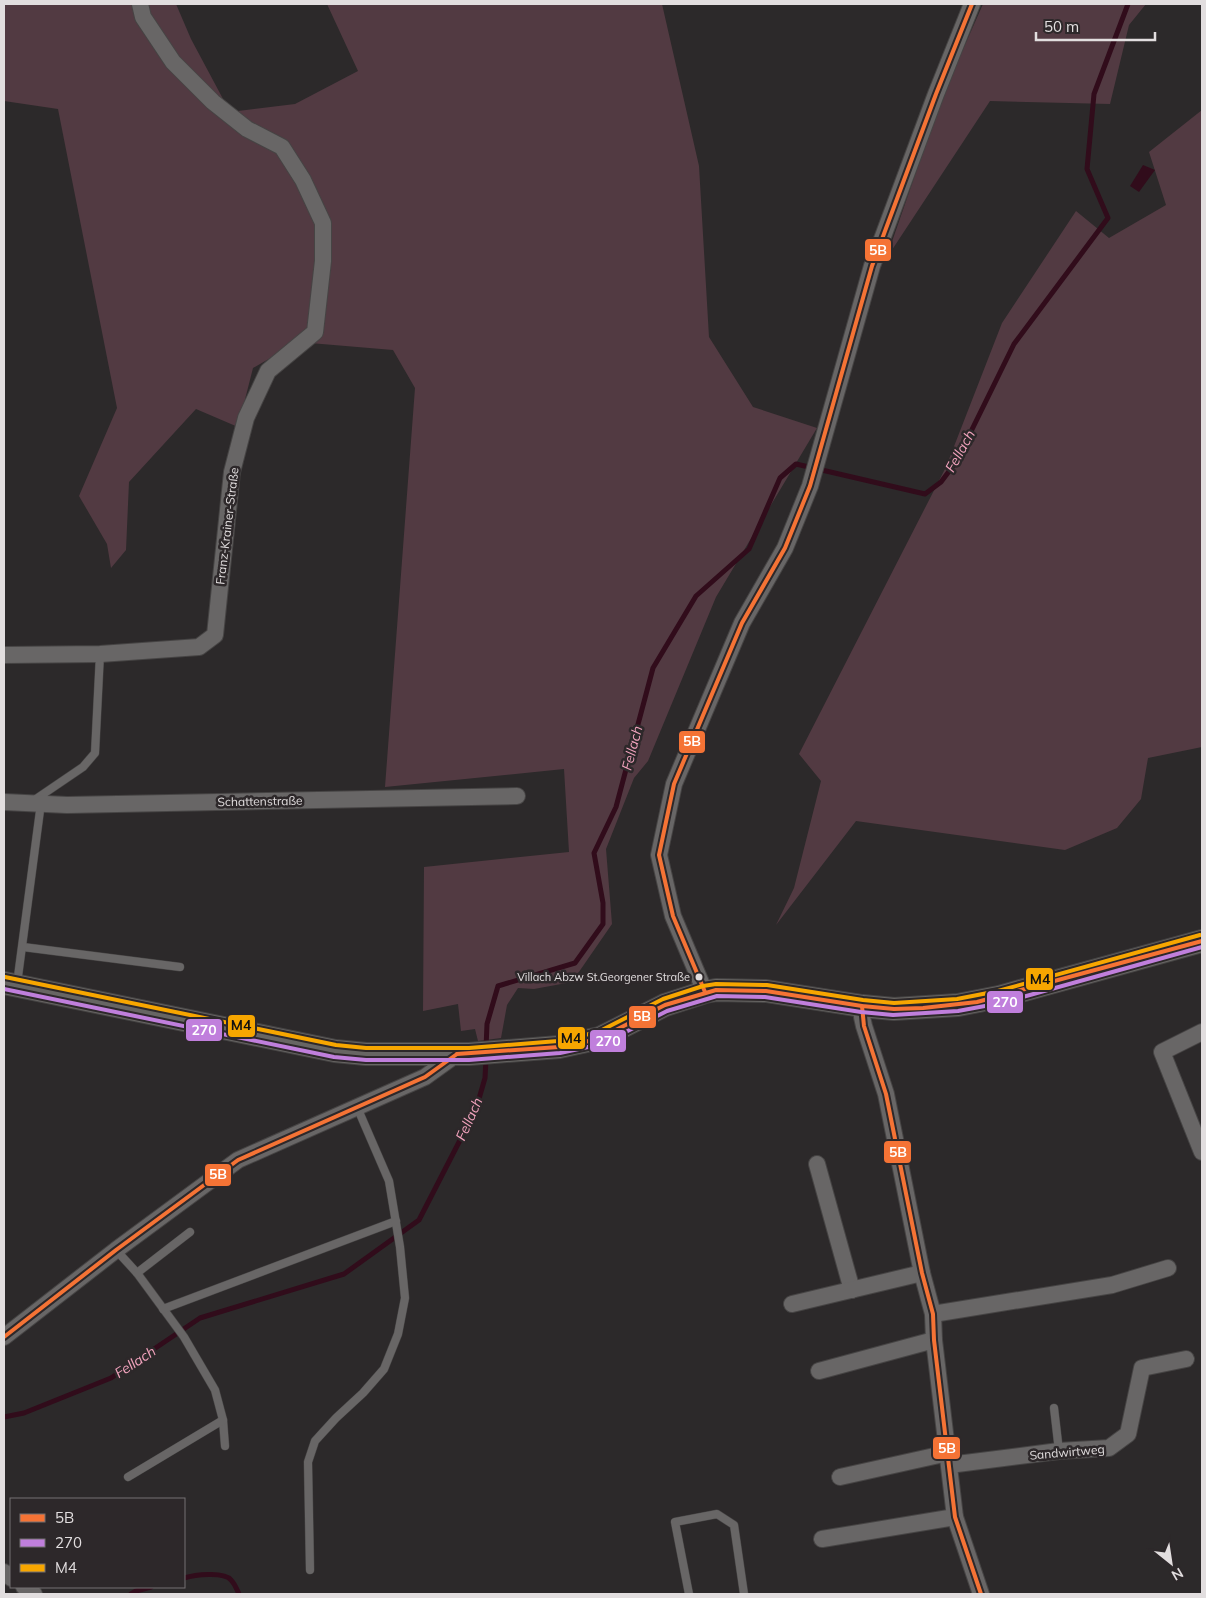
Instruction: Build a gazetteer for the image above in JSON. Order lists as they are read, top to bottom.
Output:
{
  "streets": {
    "street": ["Franz-Krainer-Straße", "Schattenstraße", "Sandwirtweg"]
  },
  "water": ["Fellach"],
  "places": ["Villach Abzw St.Georgener Straße"],
  "lines": ["transit line 5B", "transit line M4", "transit line 270"],
  "legend": ["5B", "270", "M4"],
  "scale_bar": "50 m",
  "north": "bottom right"
}
